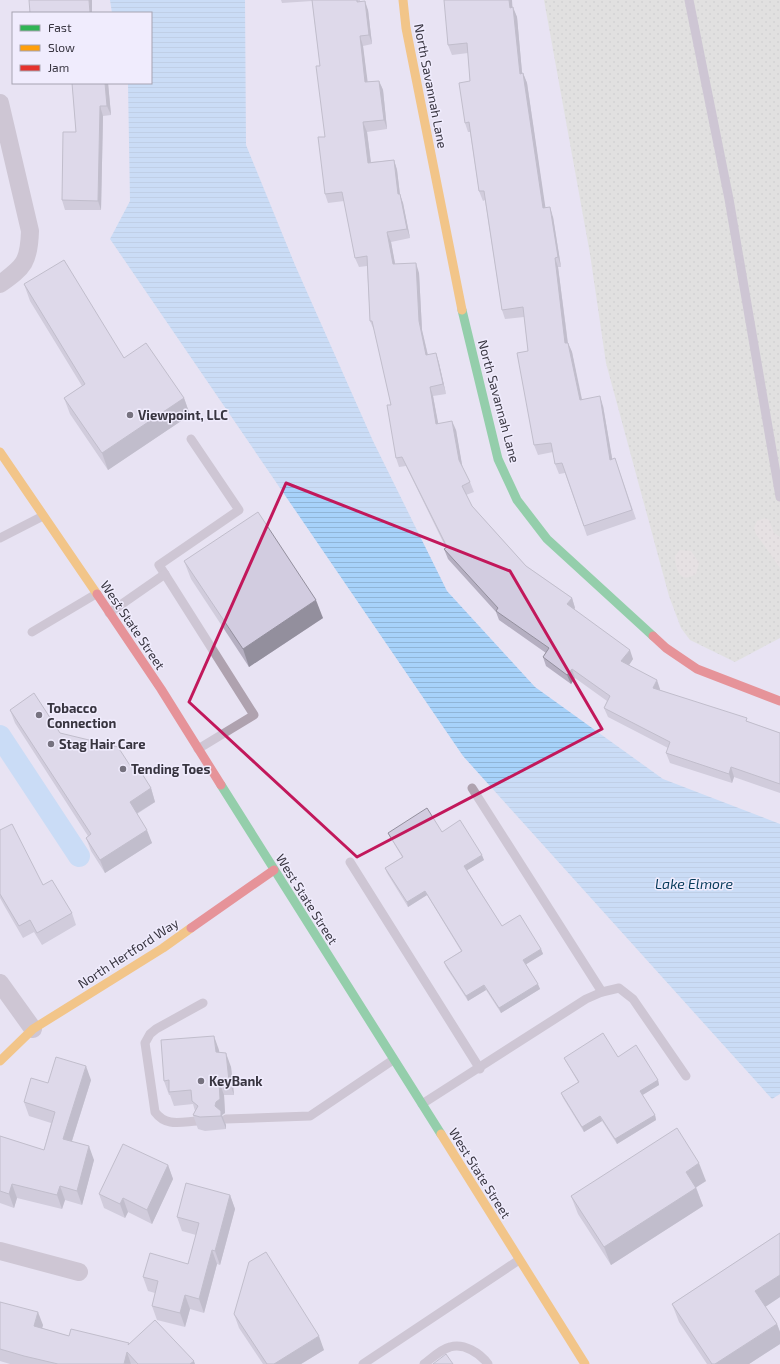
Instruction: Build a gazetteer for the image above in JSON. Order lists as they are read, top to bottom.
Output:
{
  "streets": {
    "street": ["North Savannah Lane", "West State Street", "North Hertford Way"]
  },
  "crossings": [
    ["West State Street", "North Hertford Way"]
  ],
  "water": ["Lake Elmore"],
  "places": [
    "Viewpoint, LLC",
    "Tobacco Connection",
    "Stag Hair Care",
    "Tending Toes",
    "KeyBank"
  ],
  "legend": ["Fast", "Slow", "Jam"]
}
